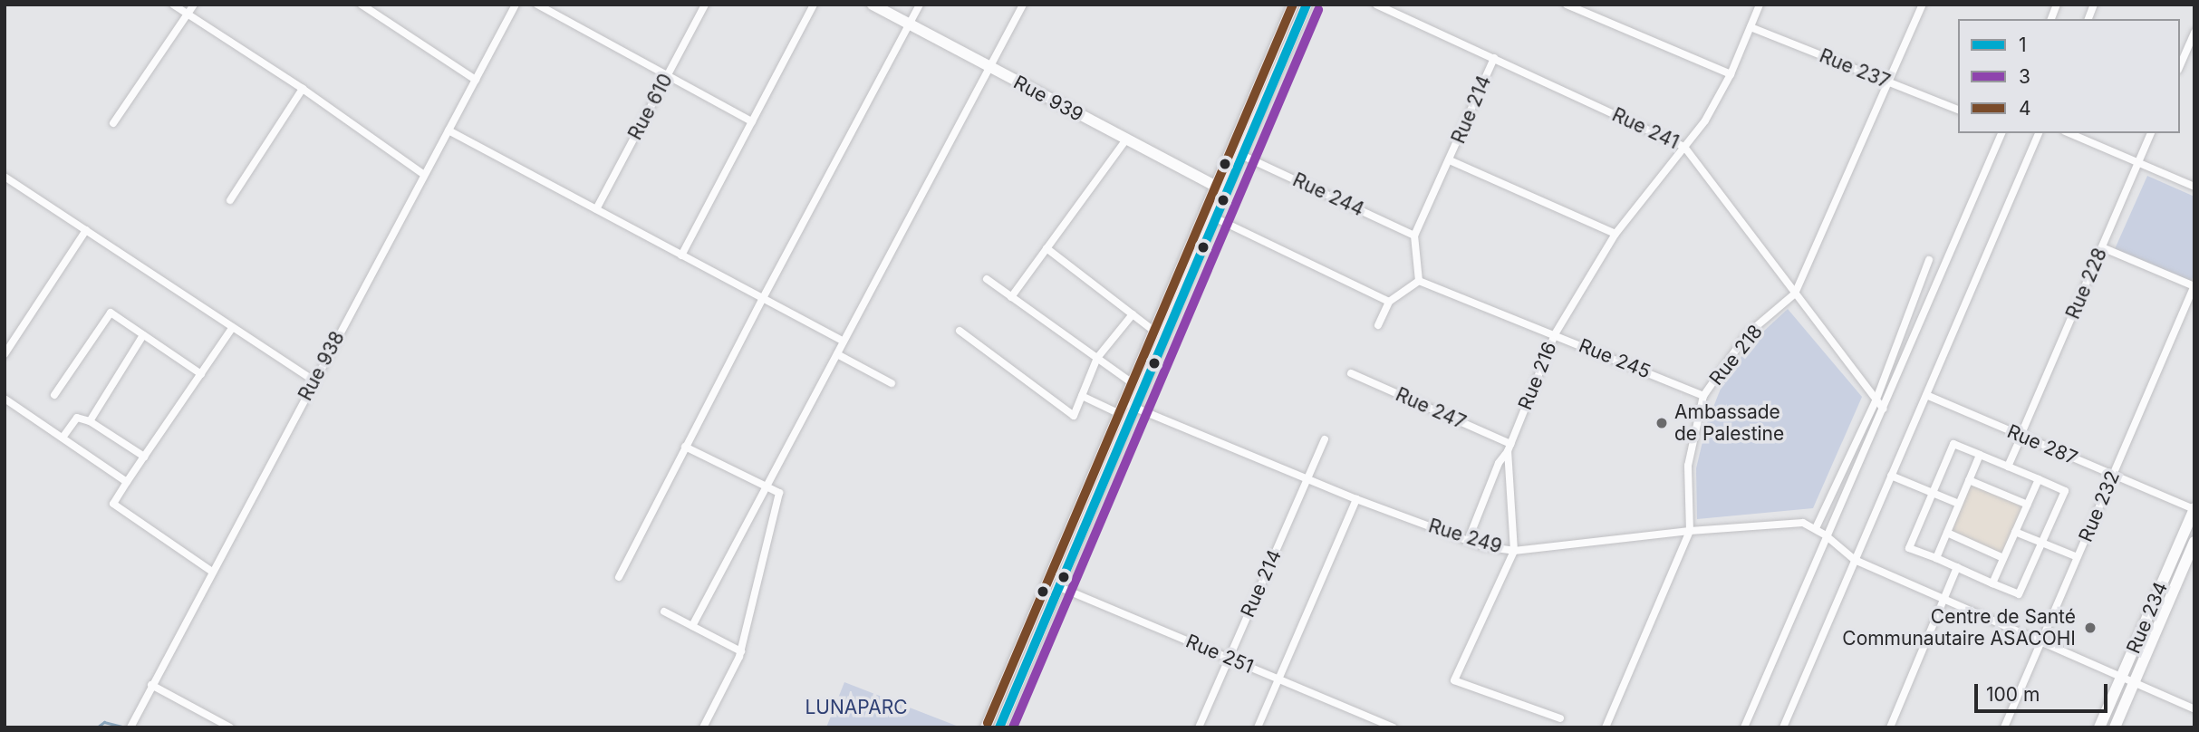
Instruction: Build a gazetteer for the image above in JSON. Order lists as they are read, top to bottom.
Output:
{
  "streets": {
    "main road": ["Rue 939", "Rue 234"],
    "street": [
      "Rue 237",
      "Rue 610",
      "Rue 214",
      "Rue 241",
      "Rue 244",
      "Rue 228",
      "Rue 218",
      "Rue 245",
      "Rue 938",
      "Rue 216",
      "Rue 247",
      "Rue 287",
      "Rue 232",
      "Rue 249",
      "Rue 251"
    ]
  },
  "crossings": [
    ["Rue 237", "Rue 218"],
    ["Rue 237", "Rue 216"],
    ["Rue 214", "Rue 241"],
    ["Rue 214", "Rue 244"],
    ["Rue 214", "Rue 249"],
    ["Rue 214", "Rue 251"],
    ["Rue 241", "Rue 218"],
    ["Rue 241", "Rue 216"],
    ["Rue 228", "Rue 287"],
    ["Rue 218", "Rue 245"],
    ["Rue 218", "Rue 249"],
    ["Rue 245", "Rue 216"],
    ["Rue 216", "Rue 247"],
    ["Rue 216", "Rue 249"],
    ["Rue 287", "Rue 232"],
    ["Rue 287", "Rue 234"],
    ["Rue 232", "Rue 249"],
    ["Rue 249", "Rue 234"]
  ],
  "parks": ["LUNAPARC"],
  "places": ["Ambassade de Palestine", "Centre de Santé Communautaire ASACOHI"],
  "lines": ["transit line 1", "transit line 4", "transit line 3"],
  "legend": ["1", "3", "4"],
  "scale_bar": "100 m"
}
